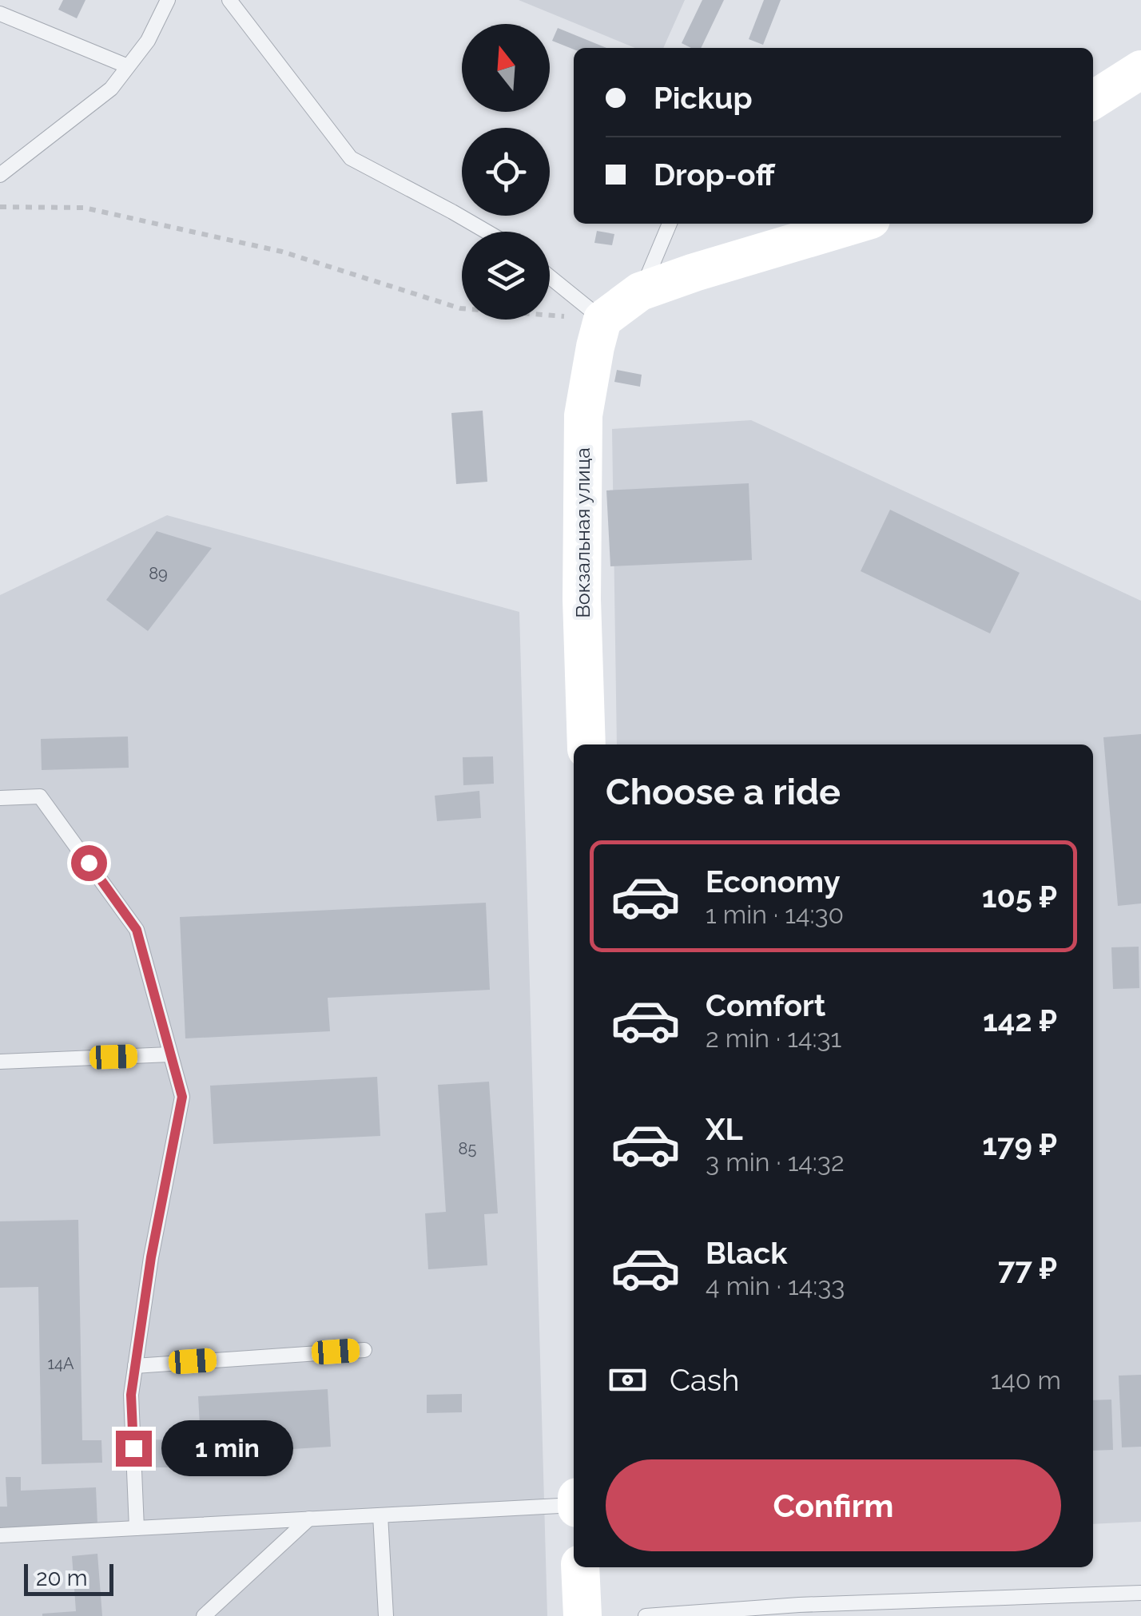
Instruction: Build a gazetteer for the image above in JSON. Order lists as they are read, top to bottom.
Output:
{
  "streets": {
    "street": ["Вокзальная улица"]
  },
  "house_numbers": ["89", "85", "14А"],
  "scale_bar": "20 m",
  "north": "top",
  "page": {
    "banner": ["Pickup", "Drop-off"],
    "heading": "Choose a ride",
    "list": [
      {
        "name": "Economy",
        "note": "1 min · 14:30",
        "value": "105 ₽"
      },
      {
        "name": "Comfort",
        "note": "2 min · 14:31",
        "value": "142 ₽"
      },
      {
        "name": "XL",
        "note": "3 min · 14:32",
        "value": "179 ₽"
      },
      {
        "name": "Black",
        "note": "4 min · 14:33",
        "value": "77 ₽"
      }
    ],
    "pay": ["Cash", "140 m"],
    "bubble": "1 min",
    "buttons": "Confirm",
    "scale": "20 m"
  }
}
